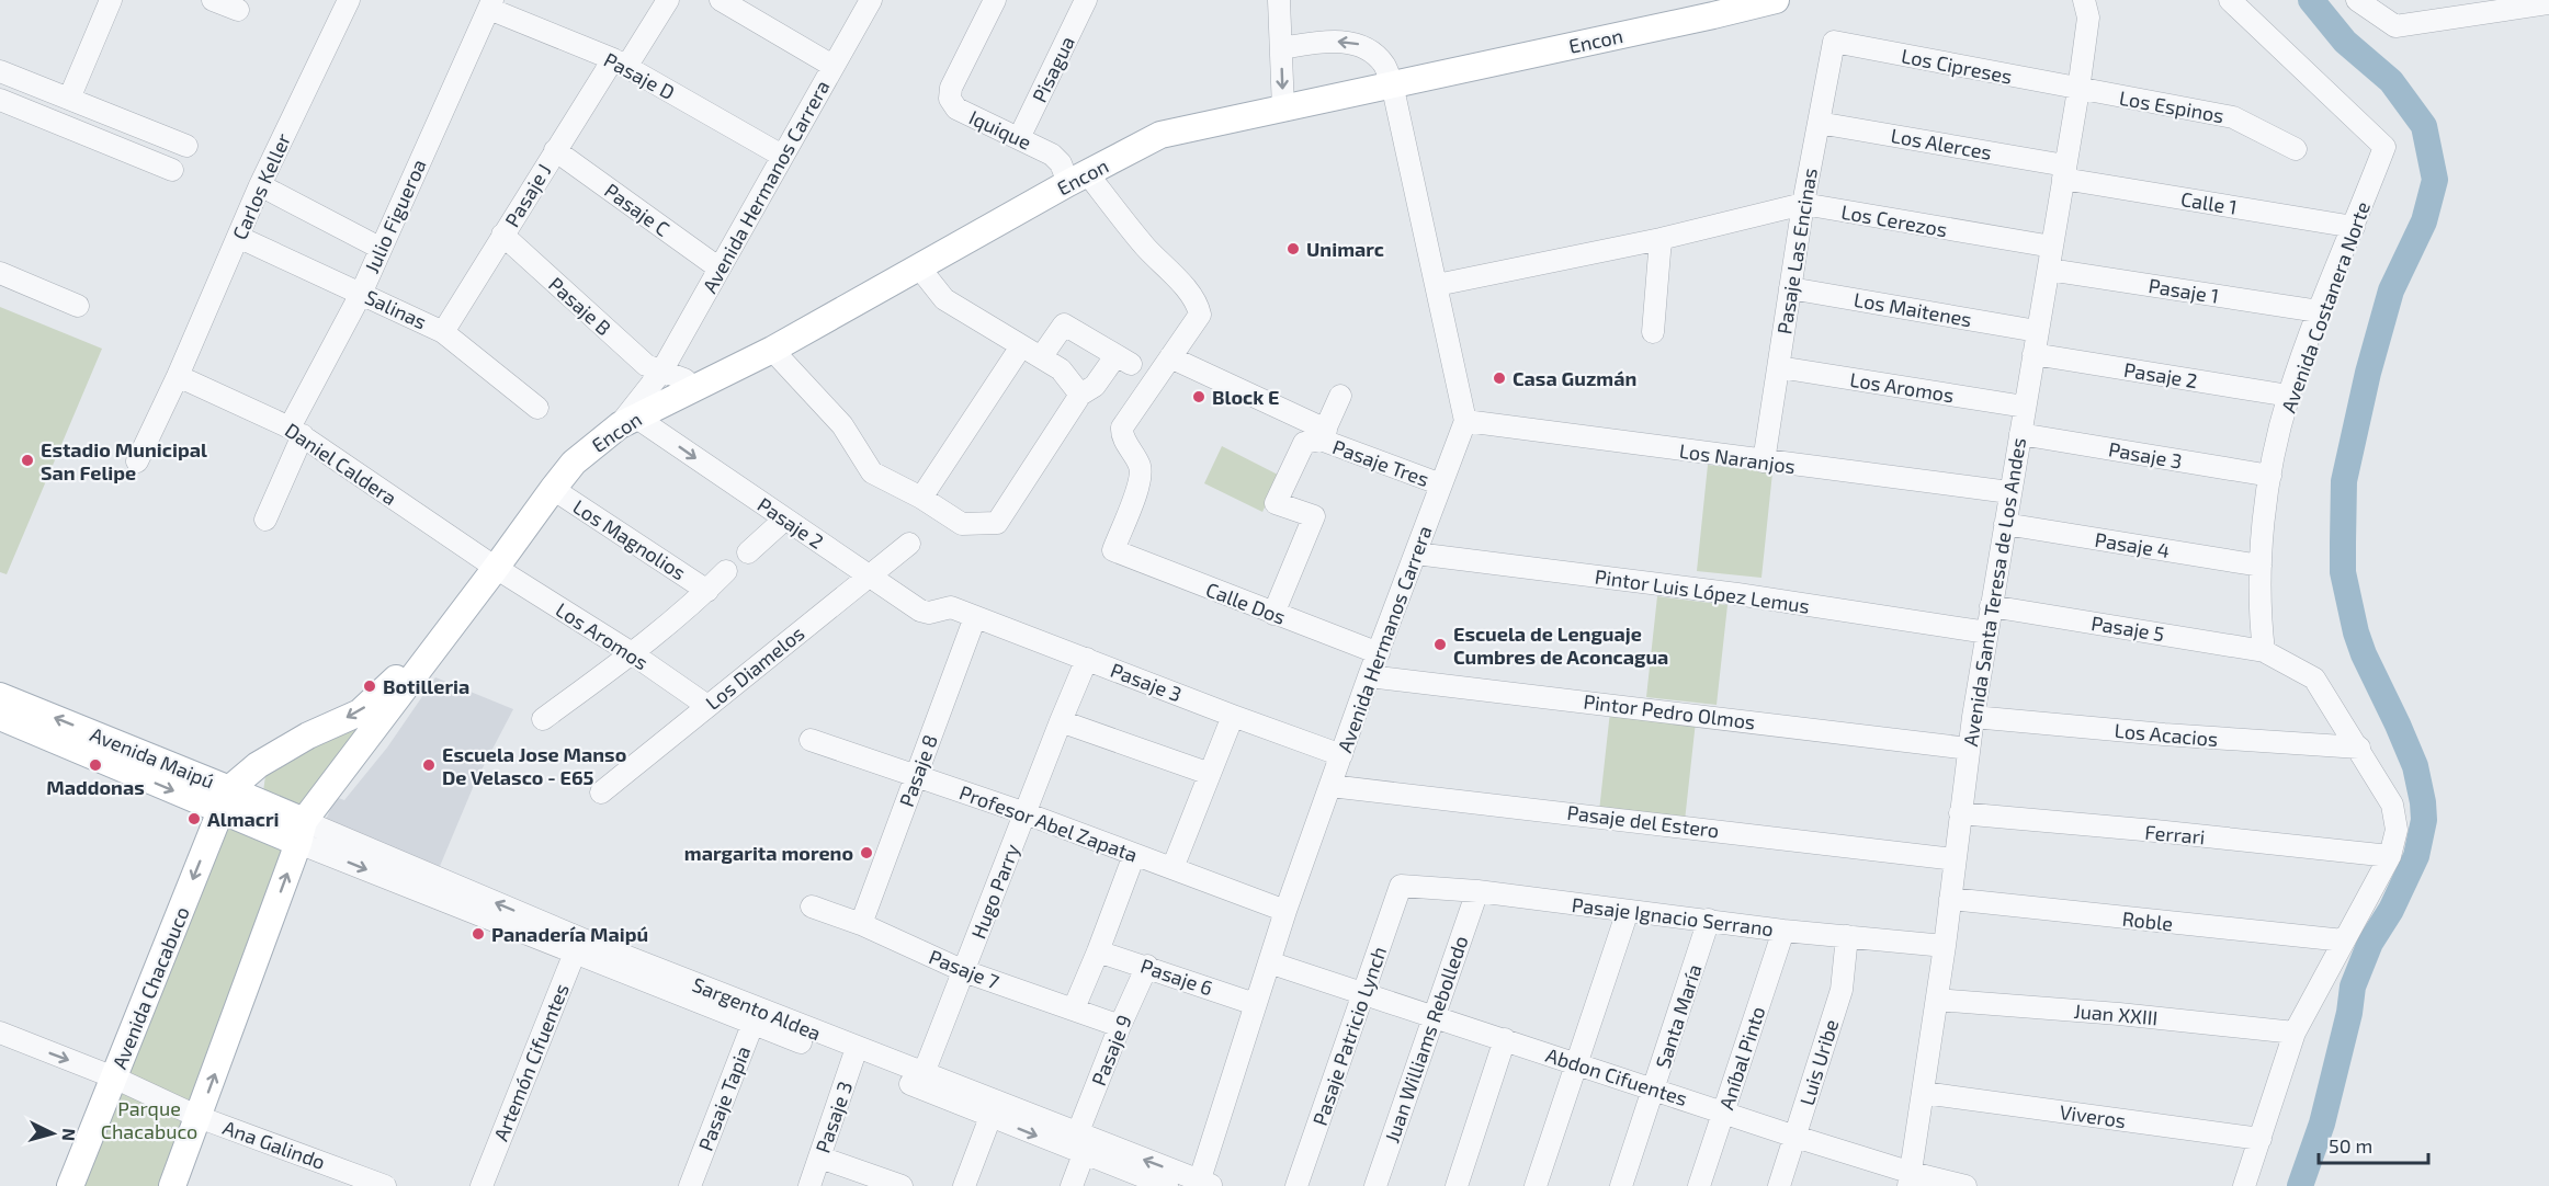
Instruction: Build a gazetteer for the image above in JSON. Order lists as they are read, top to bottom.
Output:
{
  "streets": {
    "main road": ["Encon", "Avenida Maipú", "Avenida Chacabuco"],
    "street": [
      "Los Cipreses",
      "Pisagua",
      "Pasaje D",
      "Los Espinos",
      "Iquique",
      "Los Alerces",
      "Carlos Keller",
      "Avenida Hermanos Carrera",
      "Pasaje J",
      "Calle 1",
      "Pasaje C",
      "Julio Figueroa",
      "Los Cerezos",
      "Pasaje Las Encinas",
      "Pasaje 1",
      "Pasaje B",
      "Avenida Costanera Norte",
      "Salinas",
      "Los Maitenes",
      "Pasaje 2",
      "Los Aromos",
      "Pasaje 3",
      "Los Naranjos",
      "Pasaje Tres",
      "Daniel Caldera",
      "Los Magnolios",
      "Pasaje 4",
      "Pintor Luis López Lemus",
      "Avenida Santa Teresa de Los Andes",
      "Calle Dos",
      "Pasaje 5",
      "Los Diamelos",
      "Pintor Pedro Olmos",
      "Los Acacios",
      "Pasaje 8",
      "Pasaje del Estero",
      "Profesor Abel Zapata",
      "Ferrari",
      "Hugo Parry",
      "Pasaje Ignacio Serrano",
      "Roble",
      "Pasaje 7",
      "Pasaje 6",
      "Sargento Aldea",
      "Juan XXIII",
      "Santa María",
      "Pasaje Patricio Lynch",
      "Juan Williams Rebolledo",
      "Pasaje 9",
      "Aníbal Pinto",
      "Artemón Cifuentes",
      "Luis Uribe",
      "Abdon Cifuentes",
      "Pasaje Tapia",
      "Viveros",
      "Ana Galindo"
    ]
  },
  "crossings": [
    ["Encon", "Iquique"],
    ["Encon", "Avenida Hermanos Carrera"],
    ["Encon", "Pasaje 2"],
    ["Encon", "Los Aromos"],
    ["Encon", "Daniel Caldera"],
    ["Encon", "Los Magnolios"],
    ["Encon", "Avenida Maipú"],
    ["Encon", "Avenida Chacabuco"],
    ["Encon", "Sargento Aldea"],
    ["Los Cipreses", "Los Espinos"],
    ["Los Cipreses", "Pasaje Las Encinas"],
    ["Los Cipreses", "Avenida Santa Teresa de Los Andes"],
    ["Pisagua", "Iquique"],
    ["Pasaje D", "Avenida Hermanos Carrera"],
    ["Pasaje D", "Pasaje J"],
    ["Pasaje D", "Julio Figueroa"],
    ["Los Espinos", "Avenida Santa Teresa de Los Andes"],
    ["Iquique", "Pasaje Tres"],
    ["Iquique", "Calle Dos"],
    ["Los Alerces", "Calle 1"],
    ["Los Alerces", "Pasaje Las Encinas"],
    ["Los Alerces", "Avenida Santa Teresa de Los Andes"],
    ["Carlos Keller", "Salinas"],
    ["Carlos Keller", "Daniel Caldera"],
    ["Avenida Hermanos Carrera", "Pasaje C"],
    ["Avenida Hermanos Carrera", "Pasaje B"],
    ["Avenida Hermanos Carrera", "Pasaje 2"],
    ["Avenida Hermanos Carrera", "Pasaje 3"],
    ["Avenida Hermanos Carrera", "Los Naranjos"],
    ["Avenida Hermanos Carrera", "Pasaje Tres"],
    ["Avenida Hermanos Carrera", "Pintor Luis López Lemus"],
    ["Avenida Hermanos Carrera", "Calle Dos"],
    ["Avenida Hermanos Carrera", "Pintor Pedro Olmos"],
    ["Avenida Hermanos Carrera", "Pasaje del Estero"],
    ["Avenida Hermanos Carrera", "Profesor Abel Zapata"],
    ["Avenida Hermanos Carrera", "Pasaje 6"],
    ["Avenida Hermanos Carrera", "Sargento Aldea"],
    ["Avenida Hermanos Carrera", "Abdon Cifuentes"],
    ["Pasaje J", "Pasaje C"],
    ["Pasaje J", "Pasaje B"],
    ["Pasaje J", "Salinas"],
    ["Calle 1", "Avenida Costanera Norte"],
    ["Calle 1", "Avenida Santa Teresa de Los Andes"],
    ["Julio Figueroa", "Salinas"],
    ["Julio Figueroa", "Daniel Caldera"],
    ["Los Cerezos", "Pasaje Las Encinas"],
    ["Los Cerezos", "Avenida Santa Teresa de Los Andes"],
    ["Pasaje Las Encinas", "Los Maitenes"],
    ["Pasaje Las Encinas", "Los Aromos"],
    ["Pasaje Las Encinas", "Los Naranjos"],
    ["Pasaje 1", "Avenida Costanera Norte"],
    ["Pasaje 1", "Avenida Santa Teresa de Los Andes"],
    ["Avenida Costanera Norte", "Pasaje 2"],
    ["Avenida Costanera Norte", "Pasaje 3"],
    ["Avenida Costanera Norte", "Pasaje 4"],
    ["Avenida Costanera Norte", "Pasaje 5"],
    ["Los Maitenes", "Avenida Santa Teresa de Los Andes"],
    ["Pasaje 2", "Pasaje 3"],
    ["Pasaje 2", "Avenida Santa Teresa de Los Andes"],
    ["Pasaje 2", "Los Diamelos"],
    ["Los Aromos", "Daniel Caldera"],
    ["Los Aromos", "Avenida Santa Teresa de Los Andes"],
    ["Los Aromos", "Los Diamelos"],
    ["Pasaje 3", "Avenida Santa Teresa de Los Andes"],
    ["Pasaje 3", "Pasaje 8"],
    ["Pasaje 3", "Hugo Parry"],
    ["Pasaje 3", "Sargento Aldea"],
    ["Los Naranjos", "Avenida Santa Teresa de Los Andes"],
    ["Pasaje 4", "Avenida Santa Teresa de Los Andes"],
    ["Pintor Luis López Lemus", "Avenida Santa Teresa de Los Andes"],
    ["Avenida Santa Teresa de Los Andes", "Pasaje 5"],
    ["Avenida Santa Teresa de Los Andes", "Pintor Pedro Olmos"],
    ["Avenida Santa Teresa de Los Andes", "Los Acacios"],
    ["Avenida Santa Teresa de Los Andes", "Pasaje del Estero"],
    ["Avenida Santa Teresa de Los Andes", "Ferrari"],
    ["Avenida Santa Teresa de Los Andes", "Pasaje Ignacio Serrano"],
    ["Avenida Santa Teresa de Los Andes", "Roble"],
    ["Avenida Santa Teresa de Los Andes", "Juan XXIII"],
    ["Avenida Santa Teresa de Los Andes", "Abdon Cifuentes"],
    ["Avenida Santa Teresa de Los Andes", "Viveros"],
    ["Avenida Maipú", "Avenida Chacabuco"],
    ["Avenida Maipú", "Sargento Aldea"],
    ["Pasaje 8", "Profesor Abel Zapata"],
    ["Pasaje 8", "Pasaje 7"],
    ["Profesor Abel Zapata", "Hugo Parry"],
    ["Hugo Parry", "Pasaje 7"],
    ["Hugo Parry", "Sargento Aldea"],
    ["Pasaje Ignacio Serrano", "Santa María"],
    ["Pasaje Ignacio Serrano", "Pasaje Patricio Lynch"],
    ["Pasaje Ignacio Serrano", "Juan Williams Rebolledo"],
    ["Pasaje Ignacio Serrano", "Aníbal Pinto"],
    ["Pasaje Ignacio Serrano", "Luis Uribe"],
    ["Pasaje 7", "Pasaje 9"],
    ["Pasaje 6", "Pasaje 9"],
    ["Avenida Chacabuco", "Ana Galindo"],
    ["Sargento Aldea", "Pasaje 9"],
    ["Sargento Aldea", "Artemón Cifuentes"],
    ["Sargento Aldea", "Pasaje Tapia"],
    ["Santa María", "Abdon Cifuentes"],
    ["Pasaje Patricio Lynch", "Abdon Cifuentes"],
    ["Juan Williams Rebolledo", "Abdon Cifuentes"],
    ["Aníbal Pinto", "Abdon Cifuentes"],
    ["Luis Uribe", "Abdon Cifuentes"]
  ],
  "parks": ["Parque Chacabuco"],
  "places": [
    "Unimarc",
    "Casa Guzmán",
    "Block E",
    "Estadio Municipal San Felipe",
    "Escuela de Lenguaje Cumbres de Aconcagua",
    "Botilleria",
    "Maddonas",
    "Escuela Jose Manso De Velasco - E65",
    "Almacri",
    "margarita moreno",
    "Panadería Maipú"
  ],
  "scale_bar": "50 m",
  "north": "right"
}
